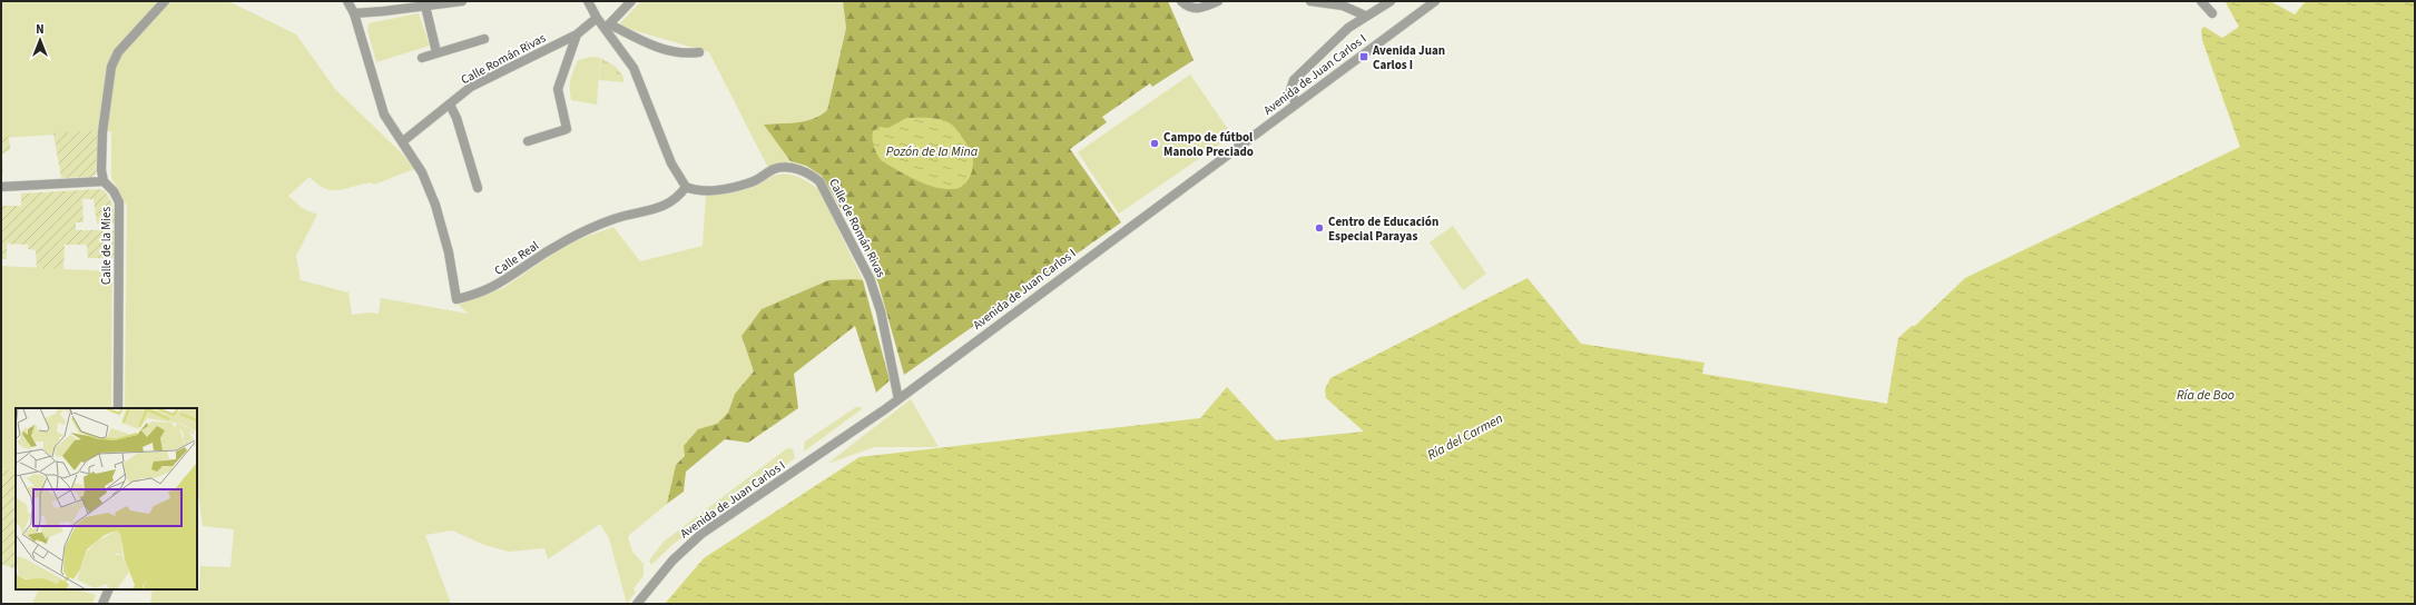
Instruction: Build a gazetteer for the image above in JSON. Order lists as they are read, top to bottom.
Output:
{
  "streets": {
    "street": [
      "Calle Román Rivas",
      "Avenida de Juan Carlos I",
      "Calle de Román Rivas",
      "Calle de la Mies",
      "Calle Real"
    ]
  },
  "crossings": [
    ["Calle Román Rivas", "Calle Real"],
    ["Avenida de Juan Carlos I", "Calle de Román Rivas"],
    ["Calle de Román Rivas", "Calle Real"]
  ],
  "water": ["Pozón de la Mina", "Ría de Boo", "Ría del Carmen"],
  "places": {
    "transit": ["Avenida Juan Carlos I"],
    "other": ["Campo de fútbol Manolo Preciado", "Centro de Educación Especial Parayas"]
  },
  "north": "top"
}
